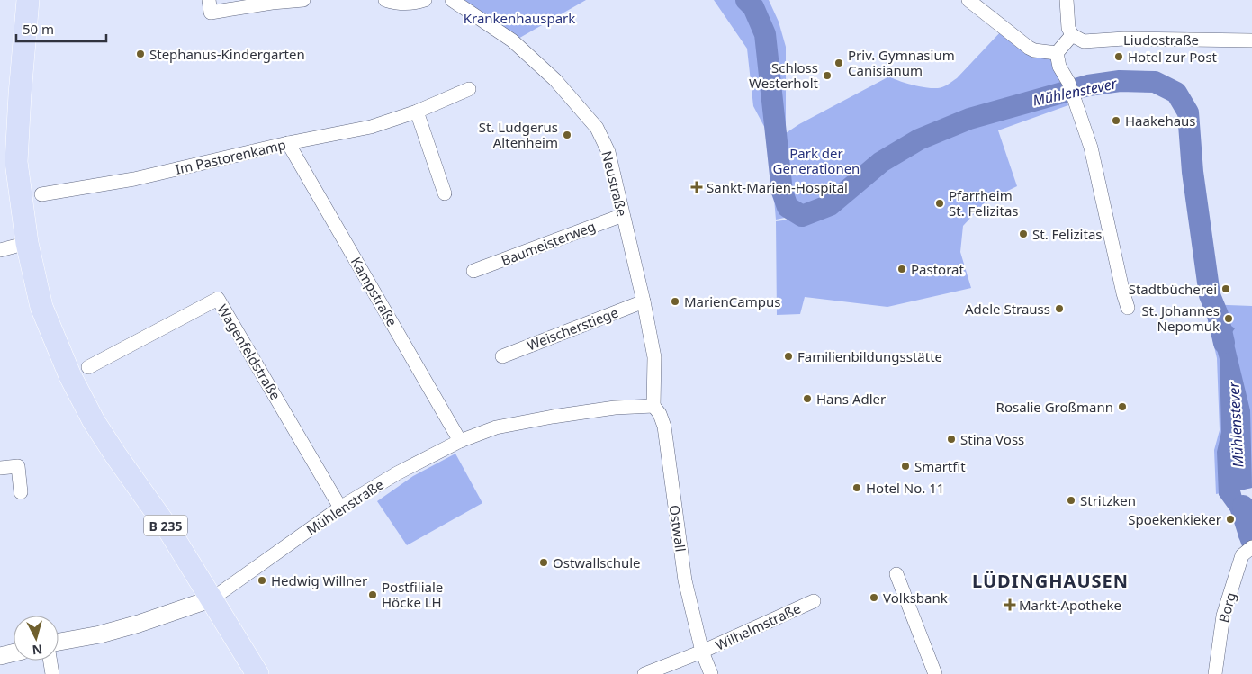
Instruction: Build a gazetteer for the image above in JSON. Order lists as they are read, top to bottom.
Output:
{
  "streets": {
    "main road": ["B 235"],
    "street": [
      "Liudostraße",
      "Im Pastorenkamp",
      "Neustraße",
      "Baumeisterweg",
      "Kampstraße",
      "Weischerstiege",
      "Wagenfeldstraße",
      "Mühlenstraße",
      "Ostwall",
      "Borg",
      "Wilhelmstraße"
    ]
  },
  "crossings": [
    ["Im Pastorenkamp", "Kampstraße"],
    ["Neustraße", "Baumeisterweg"],
    ["Neustraße", "Weischerstiege"],
    ["Neustraße", "Mühlenstraße"],
    ["Neustraße", "Ostwall"],
    ["Kampstraße", "Mühlenstraße"],
    ["Wagenfeldstraße", "Mühlenstraße"],
    ["Mühlenstraße", "B 235"],
    ["Mühlenstraße", "Ostwall"],
    ["Ostwall", "Wilhelmstraße"]
  ],
  "districts": ["LÜDINGHAUSEN"],
  "water": ["Mühlenstever"],
  "parks": ["Krankenhauspark", "Park der Generationen"],
  "places": {
    "other": [
      "Stephanus-Kindergarten",
      "Hotel zur Post",
      "Priv. Gymnasium Canisianum",
      "Schloss Westerholt",
      "Haakehaus",
      "St. Ludgerus Altenheim",
      "Pfarrheim St. Felizitas",
      "St. Felizitas",
      "Pastorat",
      "Stadtbücherei",
      "MarienCampus",
      "Adele Strauss",
      "St. Johannes Nepomuk",
      "Familienbildungsstätte",
      "Hans Adler",
      "Rosalie Großmann",
      "Stina Voss",
      "Smartfit",
      "Hotel No. 11",
      "Stritzken",
      "Spoekenkieker",
      "Ostwallschule",
      "Hedwig Willner",
      "Postfiliale Höcke LH",
      "Volksbank"
    ],
    "health": ["Sankt-Marien-Hospital", "Markt-Apotheke"]
  },
  "scale_bar": "50 m",
  "north": "bottom"
}
